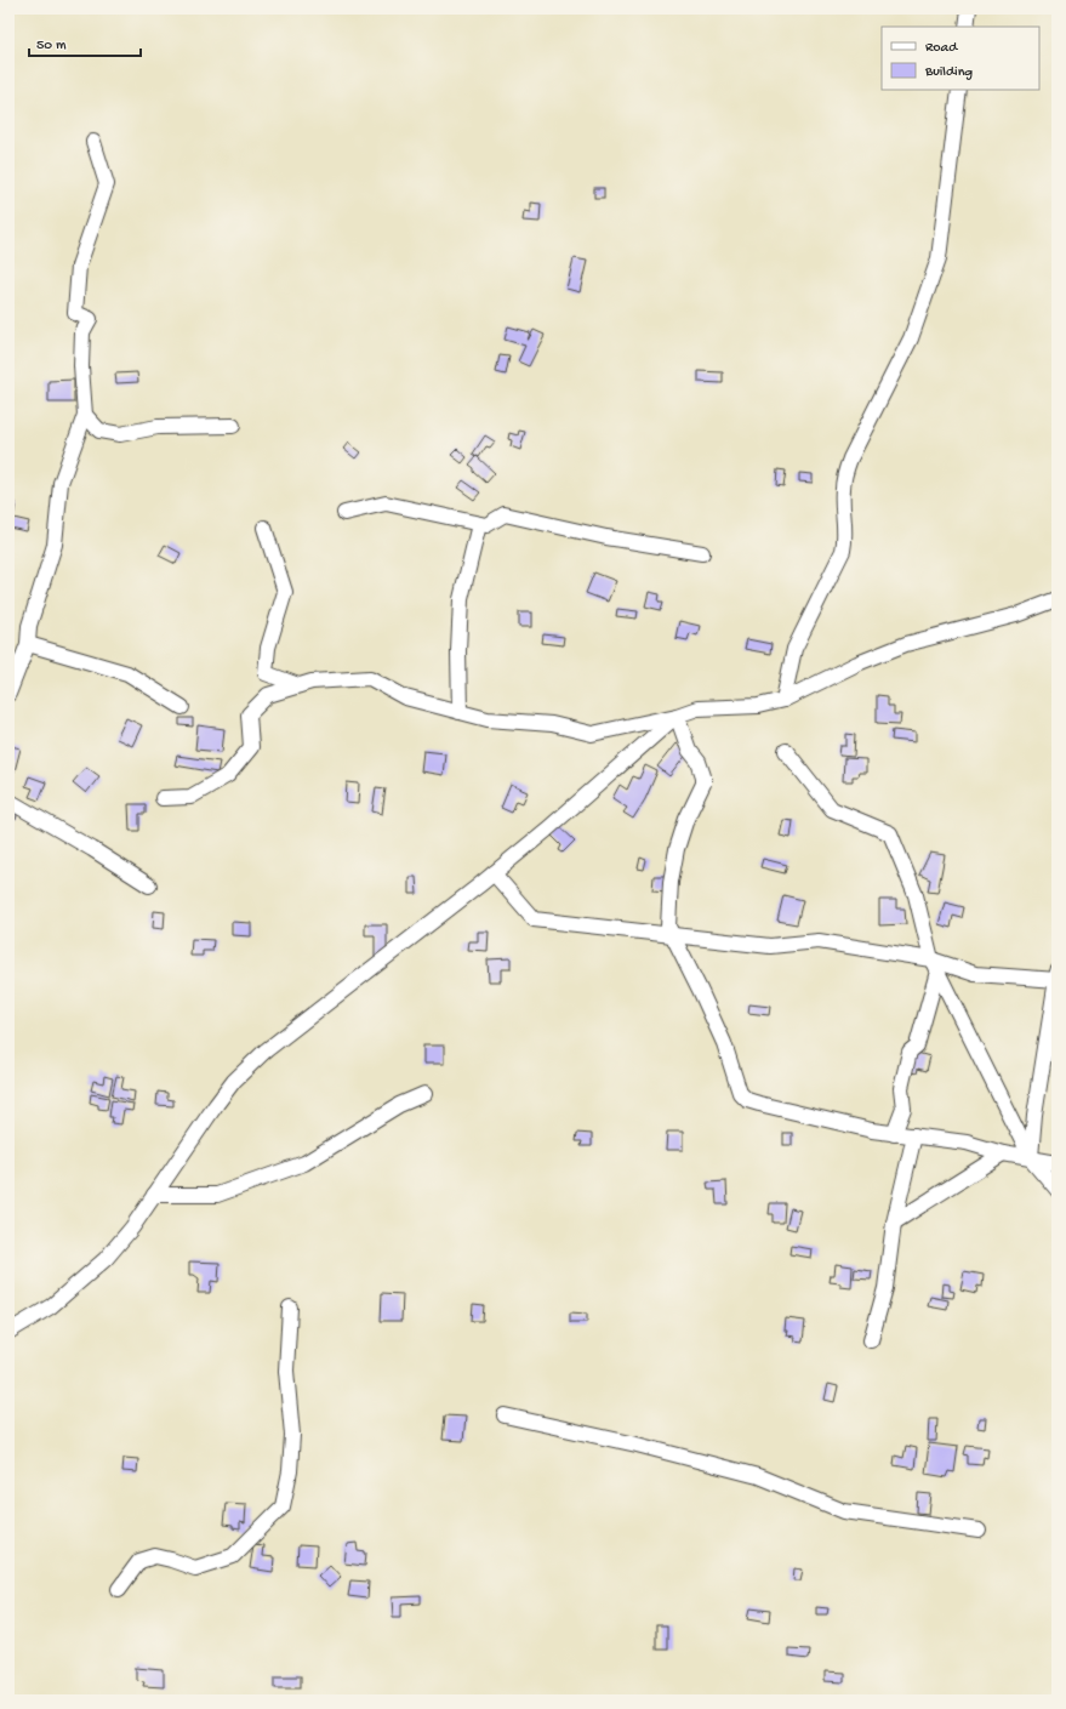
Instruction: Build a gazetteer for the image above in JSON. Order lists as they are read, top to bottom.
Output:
{
  "legend": ["Road", "Building"],
  "scale_bar": "50 m"
}
